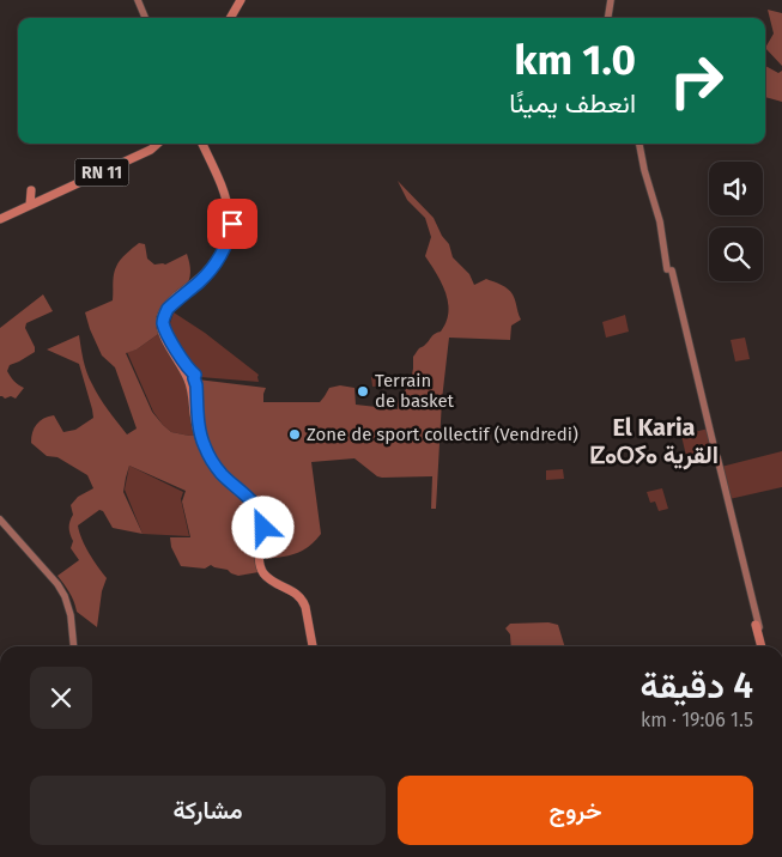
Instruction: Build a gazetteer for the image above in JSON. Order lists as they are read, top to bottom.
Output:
{
  "streets": {
    "highway": ["RN 11"]
  },
  "districts": ["El Karia ⵇⴰⵔⵢⴰ القرية"],
  "places": ["Terrain de basket", "Zone de sport collectif (Vendredi)"],
  "page": {
    "turn": ["1.0 km", "انعطف يمينًا"],
    "heading": ["4 دقيقة", "1.5 km · 19:06"],
    "buttons": ["خروج", "مشاركة"]
  }
}
